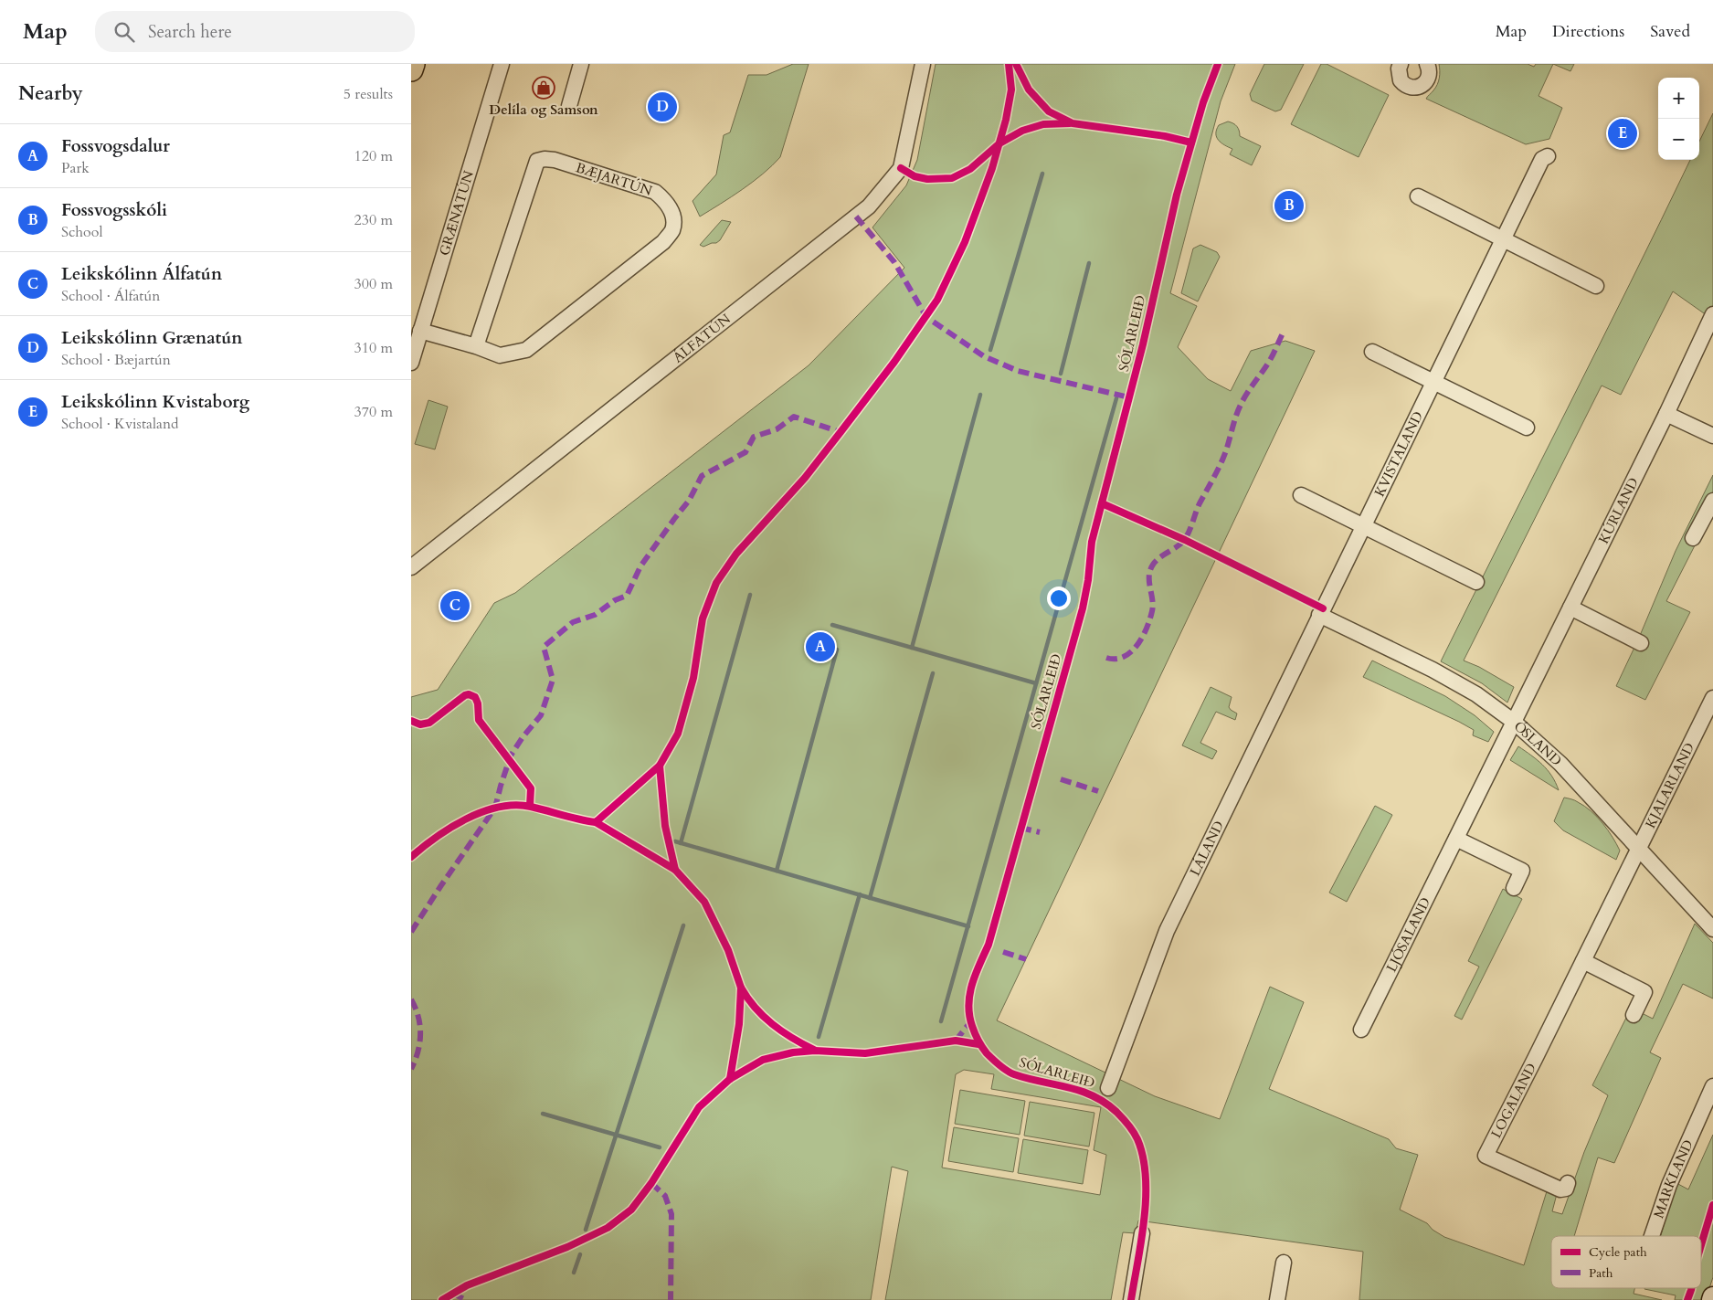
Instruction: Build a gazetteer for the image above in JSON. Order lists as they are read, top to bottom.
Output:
{
  "streets": {
    "street": [
      "BÆJARTÚN",
      "GRÆNATÚN",
      "ÁLFATÚN",
      "KVISTALAND",
      "KÚRLAND",
      "ÓSLAND",
      "KJALARLAND",
      "LÁLAND",
      "LJÓSALAND",
      "LOGALAND",
      "MARKLAND"
    ],
    "cycle path": ["SÓLARLEIÐ"]
  },
  "crossings": [
    ["BÆJARTÚN", "GRÆNATÚN"],
    ["KVISTALAND", "ÓSLAND"],
    ["KVISTALAND", "LÁLAND"],
    ["KÚRLAND", "ÓSLAND"],
    ["KÚRLAND", "LJÓSALAND"],
    ["ÓSLAND", "KJALARLAND"],
    ["ÓSLAND", "LÁLAND"],
    ["ÓSLAND", "LJÓSALAND"],
    ["ÓSLAND", "LOGALAND"],
    ["KJALARLAND", "LOGALAND"]
  ],
  "places": {
    "shop": ["Delíla og Samson"]
  },
  "legend": ["Cycle path", "Path"],
  "page": {
    "header": "Map",
    "search": "Search here",
    "nav": ["Map", "Directions", "Saved"],
    "heading": ["Nearby", "5 results"],
    "map_buttons": ["+", "−"],
    "pins": [
      "D",
      "E",
      "B",
      "C",
      "A"
    ],
    "list": [
      {
        "mark": "A",
        "name": "Fossvogsdalur",
        "note": "Park",
        "value": "120 m"
      },
      {
        "mark": "B",
        "name": "Fossvogsskóli",
        "note": "School",
        "value": "230 m"
      },
      {
        "mark": "C",
        "name": "Leikskólinn Álfatún",
        "note": "School · Álfatún",
        "value": "300 m"
      },
      {
        "mark": "D",
        "name": "Leikskólinn Grænatún",
        "note": "School · Bæjartún",
        "value": "310 m"
      },
      {
        "mark": "E",
        "name": "Leikskólinn Kvistaborg",
        "note": "School · Kvistaland",
        "value": "370 m"
      }
    ]
  }
}
